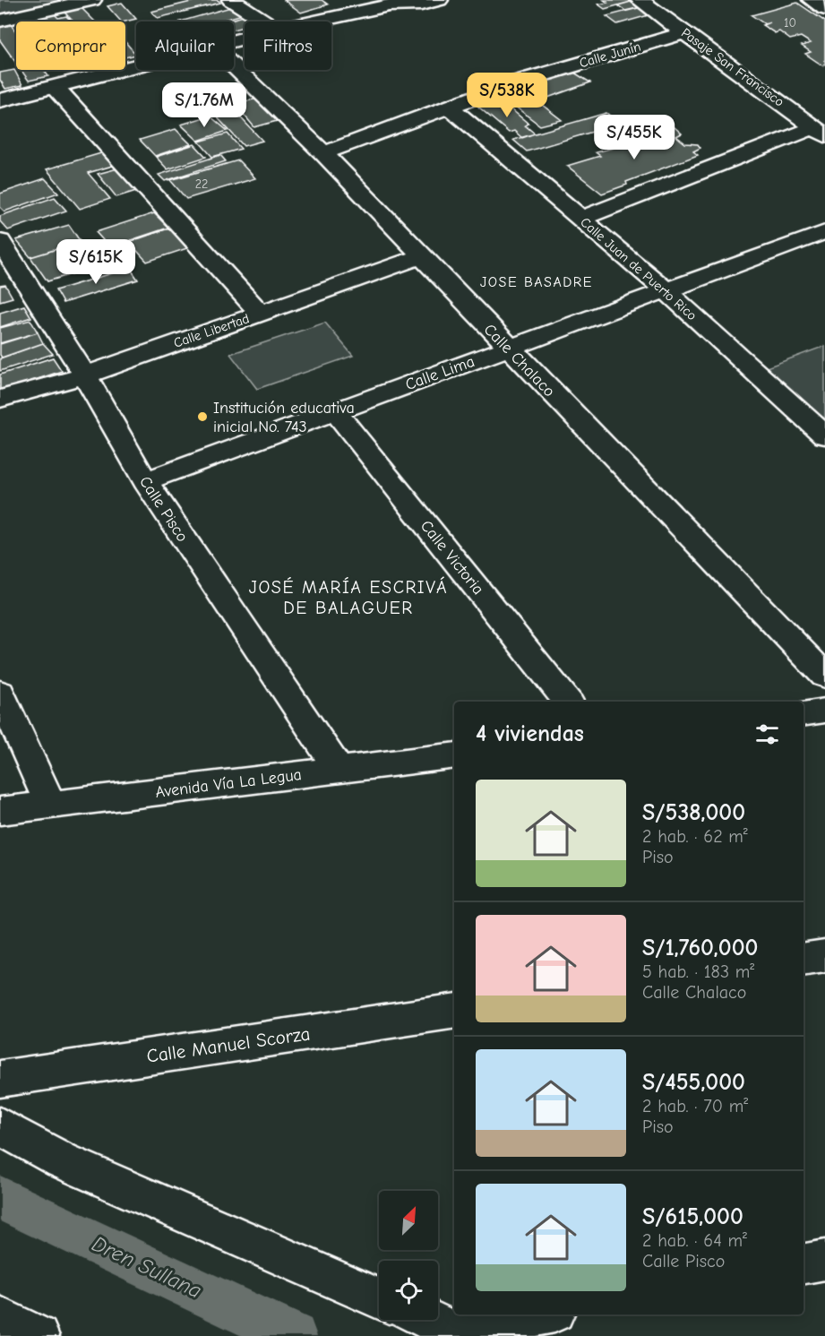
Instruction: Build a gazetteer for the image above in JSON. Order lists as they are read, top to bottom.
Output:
{
  "streets": {
    "street": [
      "Calle Junín",
      "Pasaje San Francisco",
      "Calle Juan de Puerto Rico",
      "Calle Libertad",
      "Calle Chalaco",
      "Calle Lima",
      "Calle Pisco",
      "Calle Victoria",
      "Avenida Vía La Legua",
      "Calle Manuel Scorza"
    ]
  },
  "crossings": [
    ["Calle Junín", "Pasaje San Francisco"],
    ["Calle Junín", "Calle Juan de Puerto Rico"],
    ["Calle Junín", "Calle Chalaco"],
    ["Calle Juan de Puerto Rico", "Calle Lima"],
    ["Calle Libertad", "Calle Chalaco"],
    ["Calle Libertad", "Calle Pisco"],
    ["Calle Chalaco", "Calle Lima"],
    ["Calle Lima", "Calle Pisco"],
    ["Calle Lima", "Calle Victoria"],
    ["Calle Pisco", "Avenida Vía La Legua"]
  ],
  "districts": ["JOSE BASADRE", "JOSÉ MARÍA ESCRIVÁ DE BALAGUER"],
  "water": ["Dren Sullana"],
  "places": ["Institución educativa inicial No. 743"],
  "house_numbers": ["10", "22"],
  "north": "top right",
  "page": {
    "chip": ["Comprar", "Alquilar", "Filtros"],
    "price": [
      "S/538K",
      "S/1.76M",
      "S/455K",
      "S/615K"
    ],
    "heading": "4 viviendas",
    "list": [
      {
        "name": "S/538,000",
        "note": "2 hab. · 62 m² · Piso"
      },
      {
        "name": "S/1,760,000",
        "note": "5 hab. · 183 m² · Calle Chalaco"
      },
      {
        "name": "S/455,000",
        "note": "2 hab. · 70 m² · Piso"
      },
      {
        "name": "S/615,000",
        "note": "2 hab. · 64 m² · Calle Pisco"
      }
    ]
  }
}
